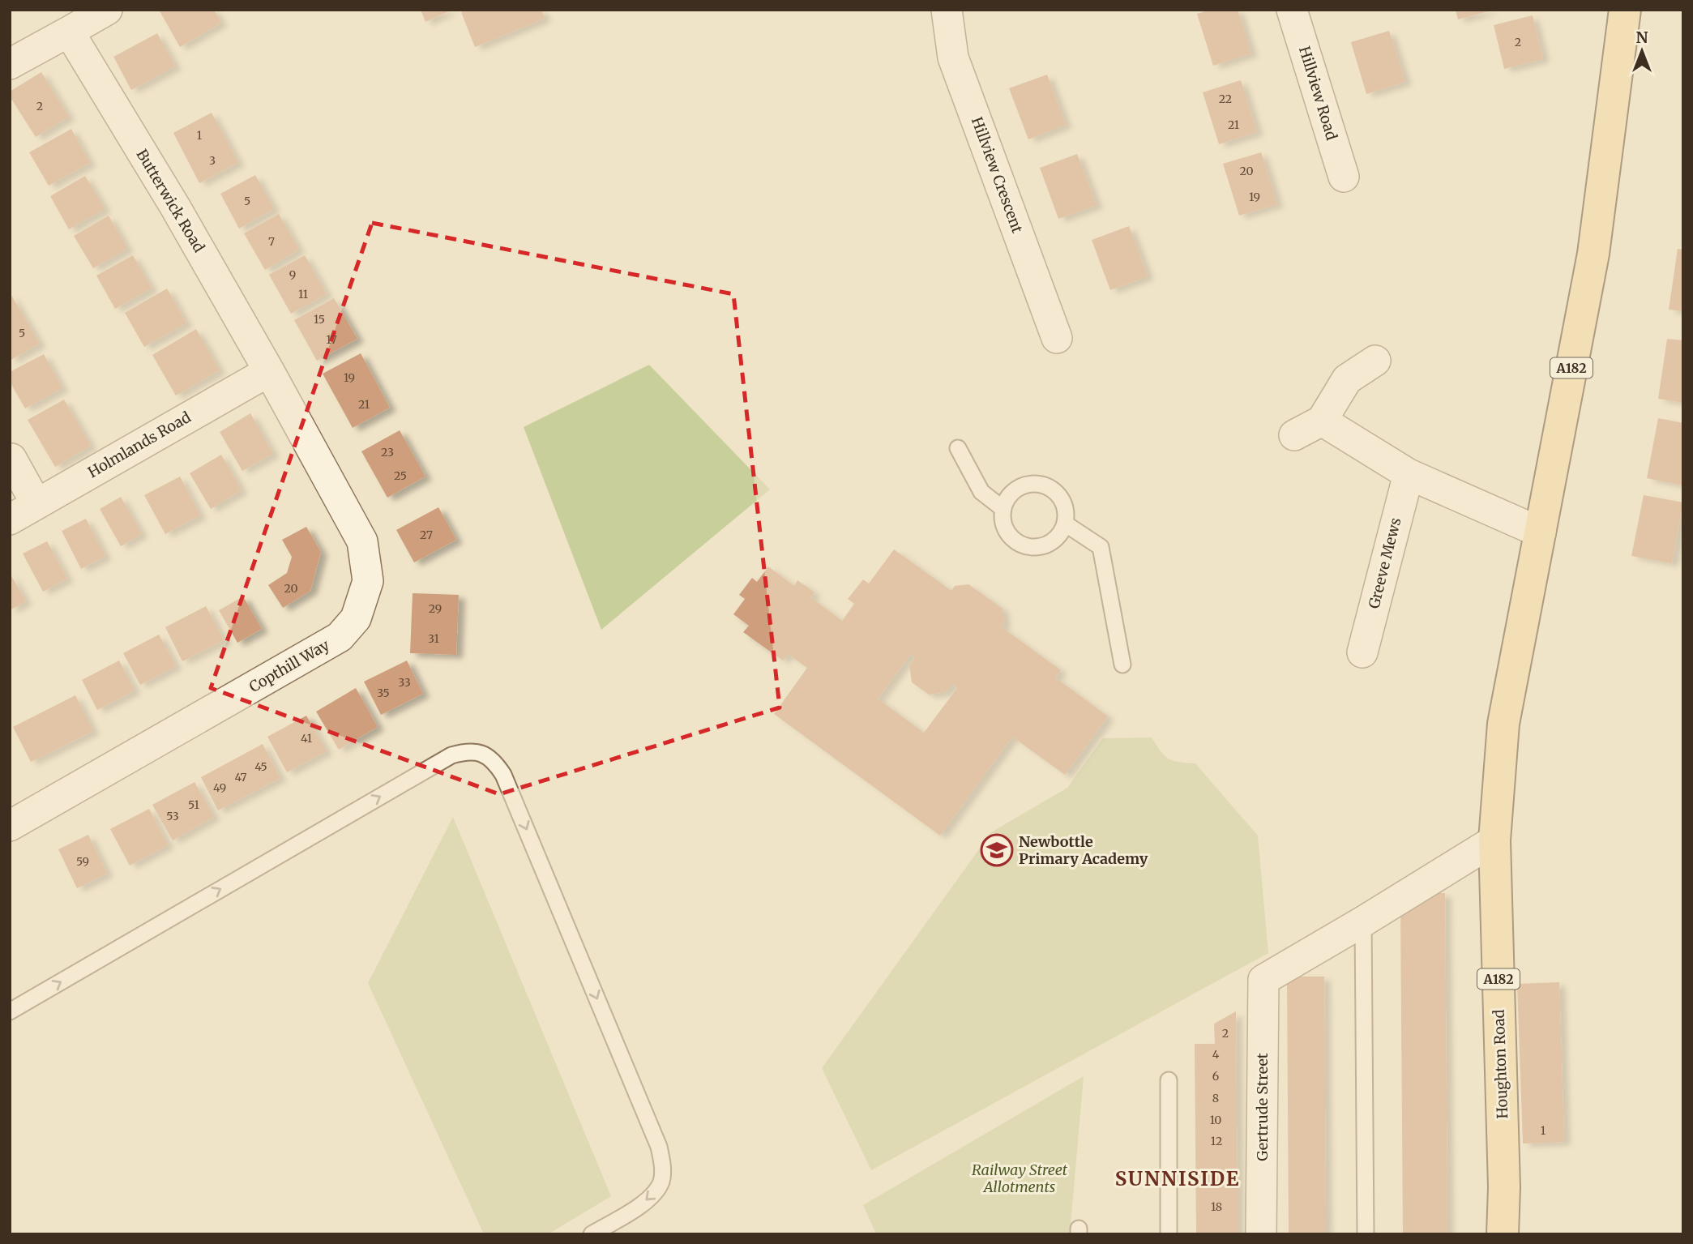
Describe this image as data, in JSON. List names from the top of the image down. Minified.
{"streets":{"main road":["A182","Houghton Road"],"street":["Hillview Road","Hillview Crescent","Butterwick Road","Holmlands Road","Greeve Mews","Copthill Way","Gertrude Street"]},"crossings":[["Butterwick Road","Holmlands Road"],["Butterwick Road","Copthill Way"],["A182","Houghton Road"],["Holmlands Road","Copthill Way"]],"districts":["SUNNISIDE"],"parks":["Railway Street Allotments"],"places":{"school or university":["Newbottle Primary Academy"]},"house_numbers":["2","22","2","21","1","3","20","19","5","7","9","11","15","5","17","19","21","23","25","27","20","29","31","33","35","41","45","47","49","51","53","59","2","4","6","8","10","1","12","18"],"north":"top"}
